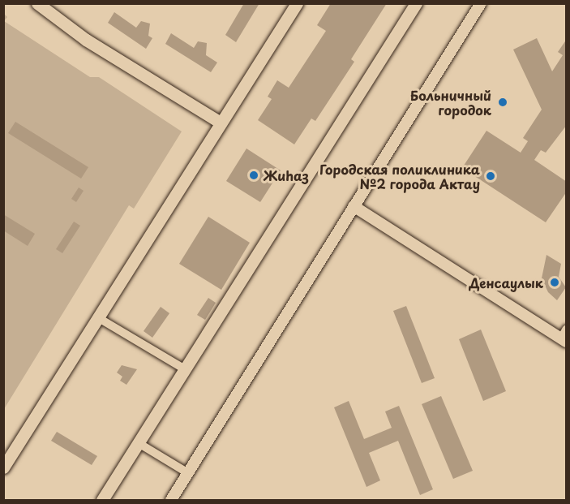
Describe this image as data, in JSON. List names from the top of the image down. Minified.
{"places":["Больничный городок","Жиhаз","Городская поликлиника №2 города Актау","Денсаулык"]}
